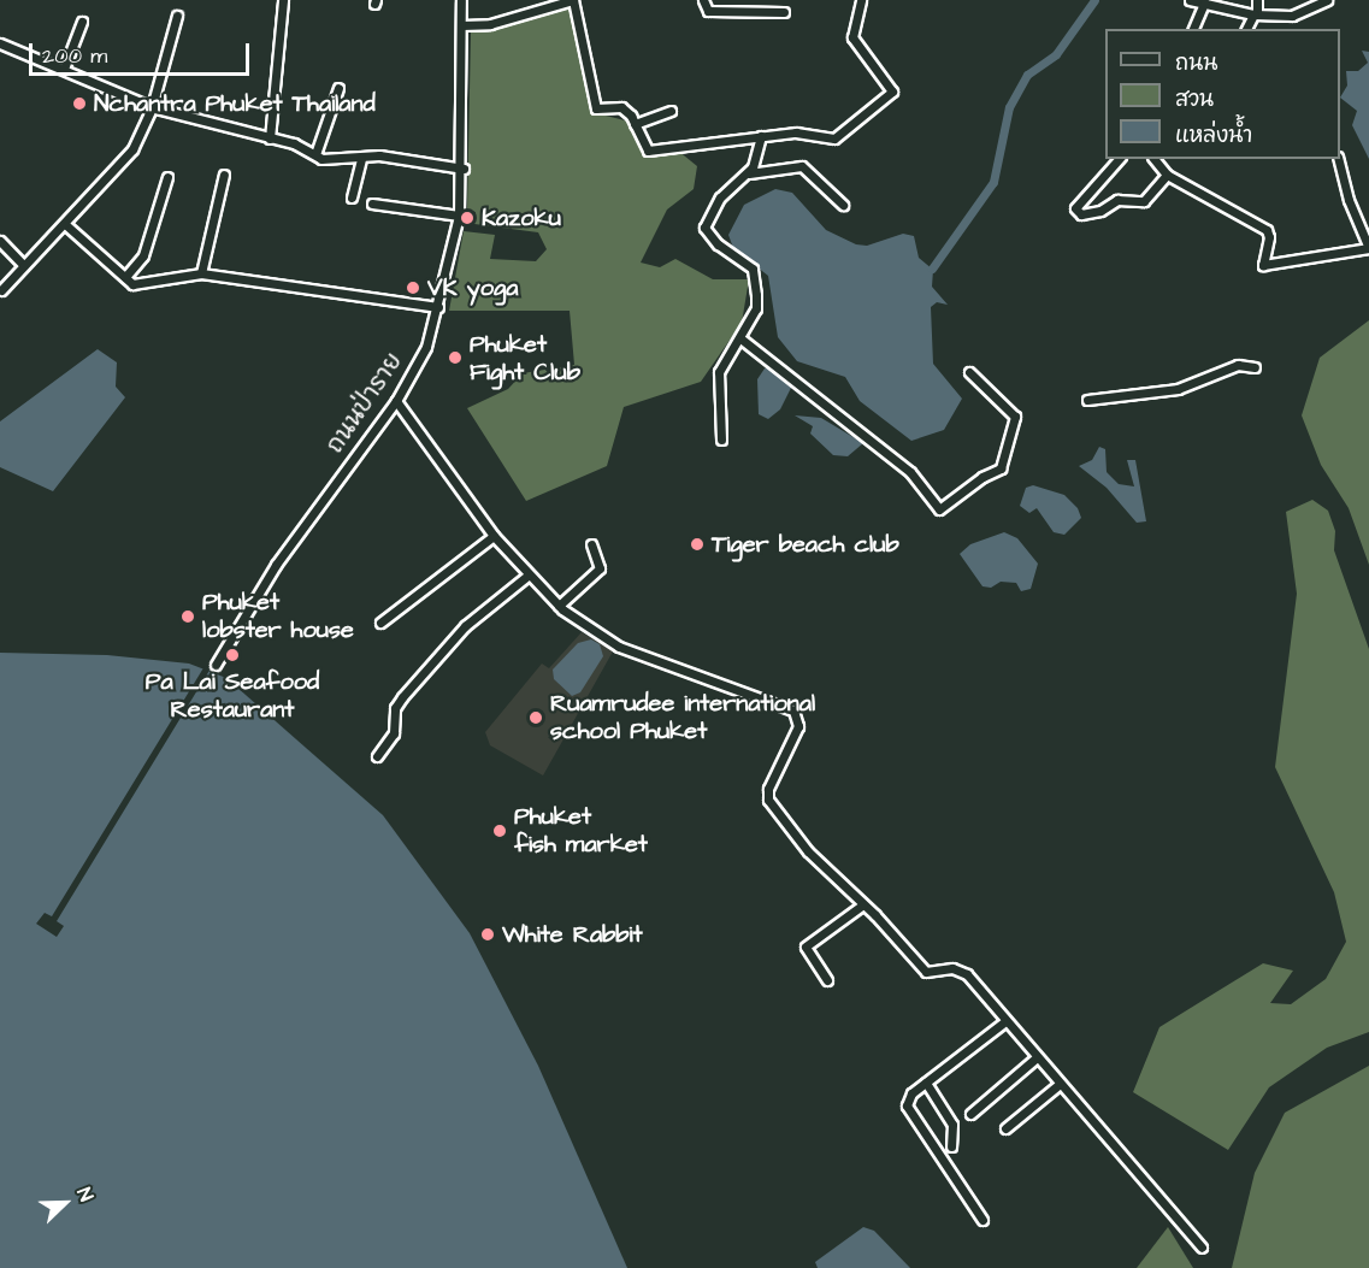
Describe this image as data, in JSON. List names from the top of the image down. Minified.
{"streets":{"street":["ถนนป่าราย"]},"places":["Nchantra Phuket Thailand","Kazoku","VK yoga","Phuket Fight Club","Tiger beach club","Phuket lobster house","Pa Lai Seafood Restaurant","Ruamrudee international school Phuket","Phuket fish market","White Rabbit"],"legend":["ถนน","สวน","แหล่งน้ำ"],"scale_bar":"200 m","north":"top right"}
